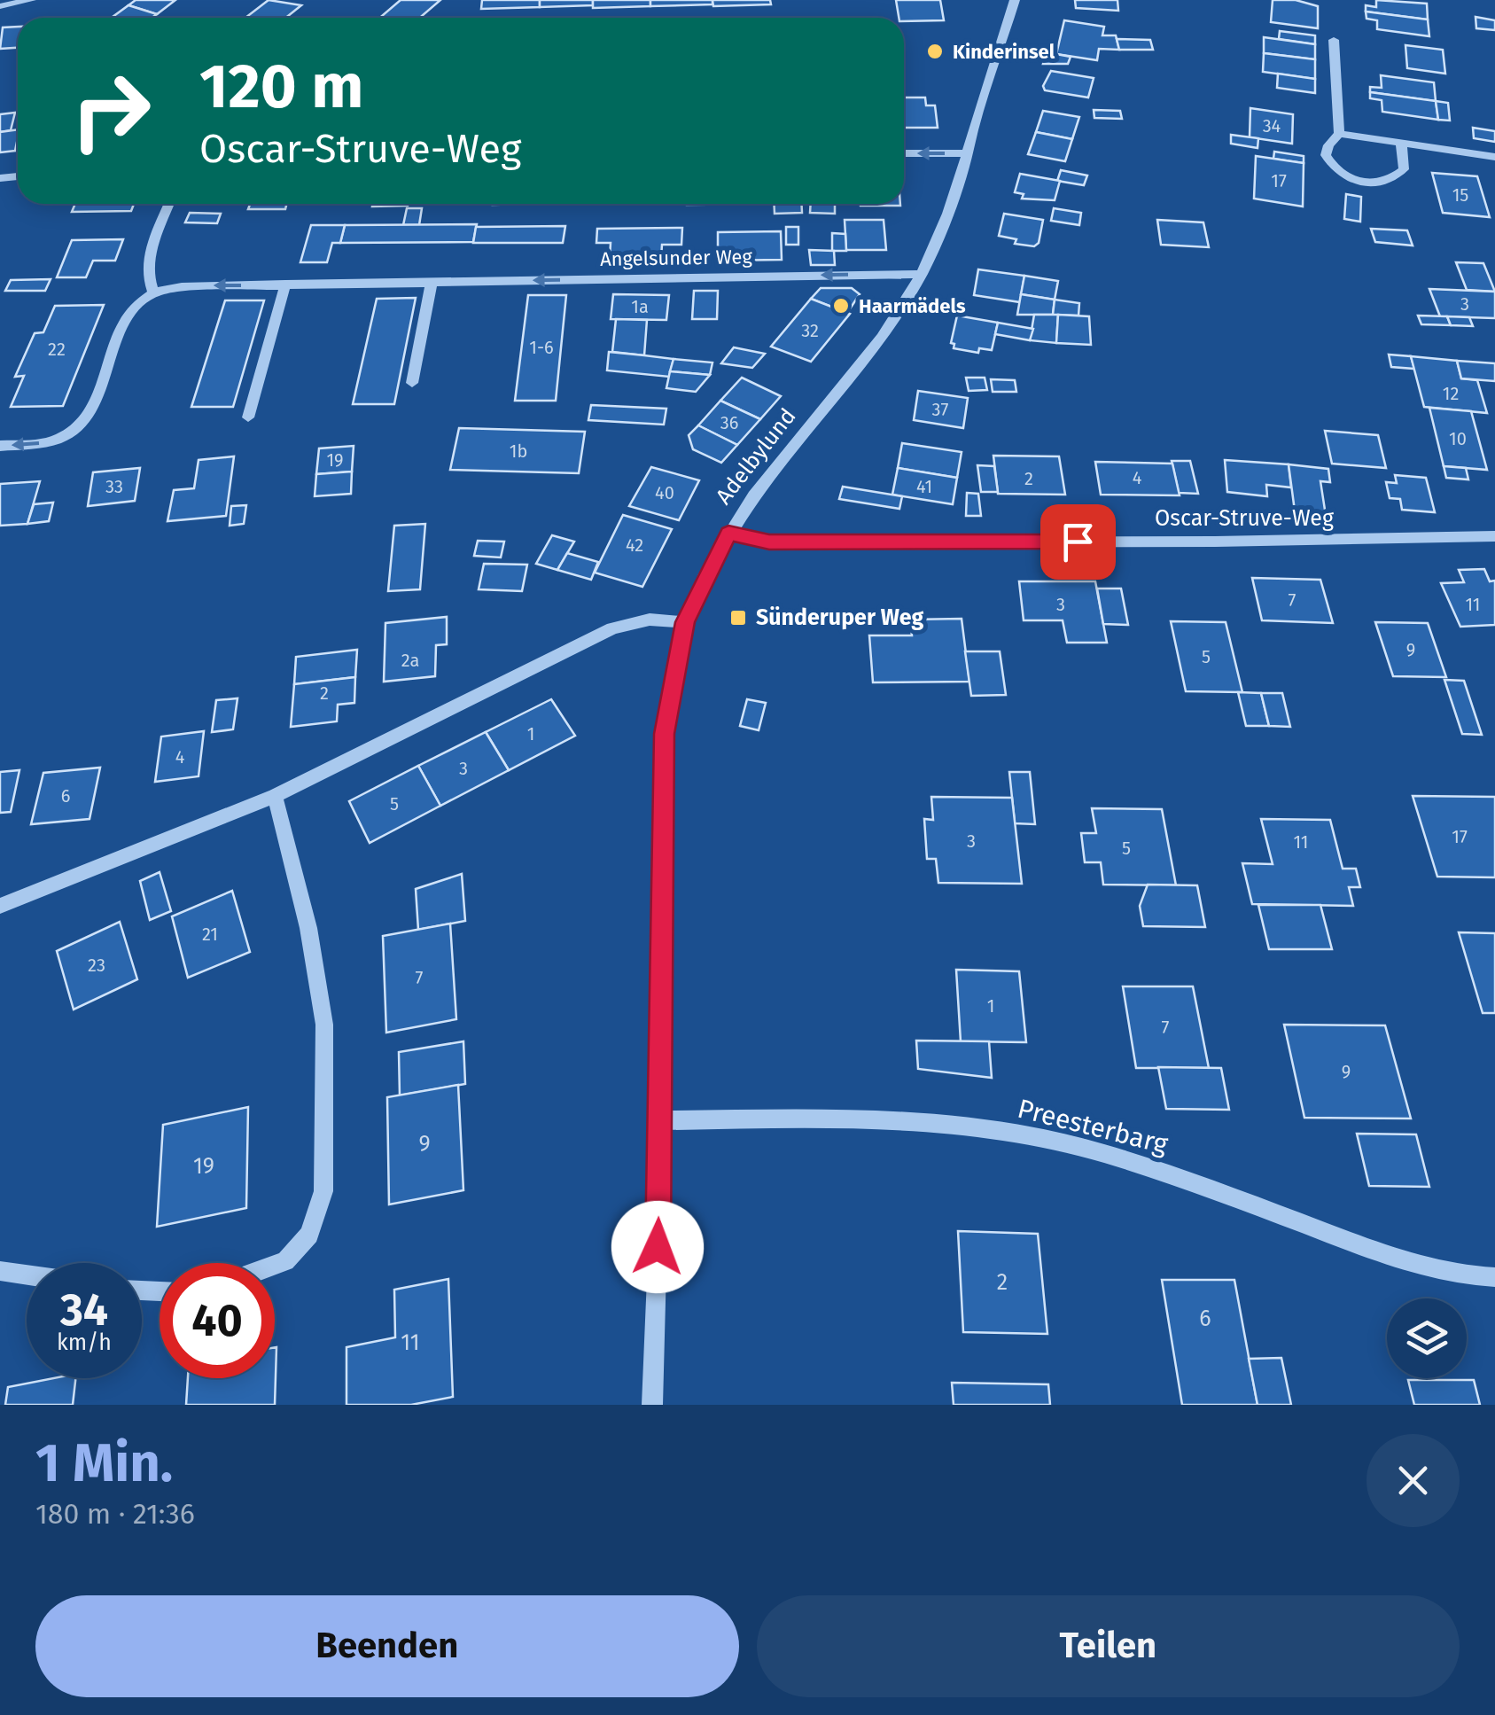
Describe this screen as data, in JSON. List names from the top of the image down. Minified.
{"streets":{"street":["Angelsunder Weg","Adelbylund","Oscar-Struve-Weg","Preesterbarg"]},"crossings":[["Angelsunder Weg","Adelbylund"],["Adelbylund","Oscar-Struve-Weg"],["Adelbylund","Preesterbarg"]],"one_way":["Angelsunder Weg"],"places":{"other":["Kinderinsel","Haarmädels"],"transit":["Sünderuper Weg"]},"house_numbers":["34","17","15","3","1a","32","1-6","22","12","37","36","10","1b","19","4","2","33","41","40","42","7","3","11","9","5","2a","2","1","4","3","6","5","17","3","11","5","21","23","7","1","7","9","9","19","2","6","11"],"page":{"turn":["120 m","Oscar-Struve-Weg"],"speed":"34 km/h","limit":"40","heading":["1 Min.","180 m · 21:36"],"buttons":["Beenden","Teilen"]}}
